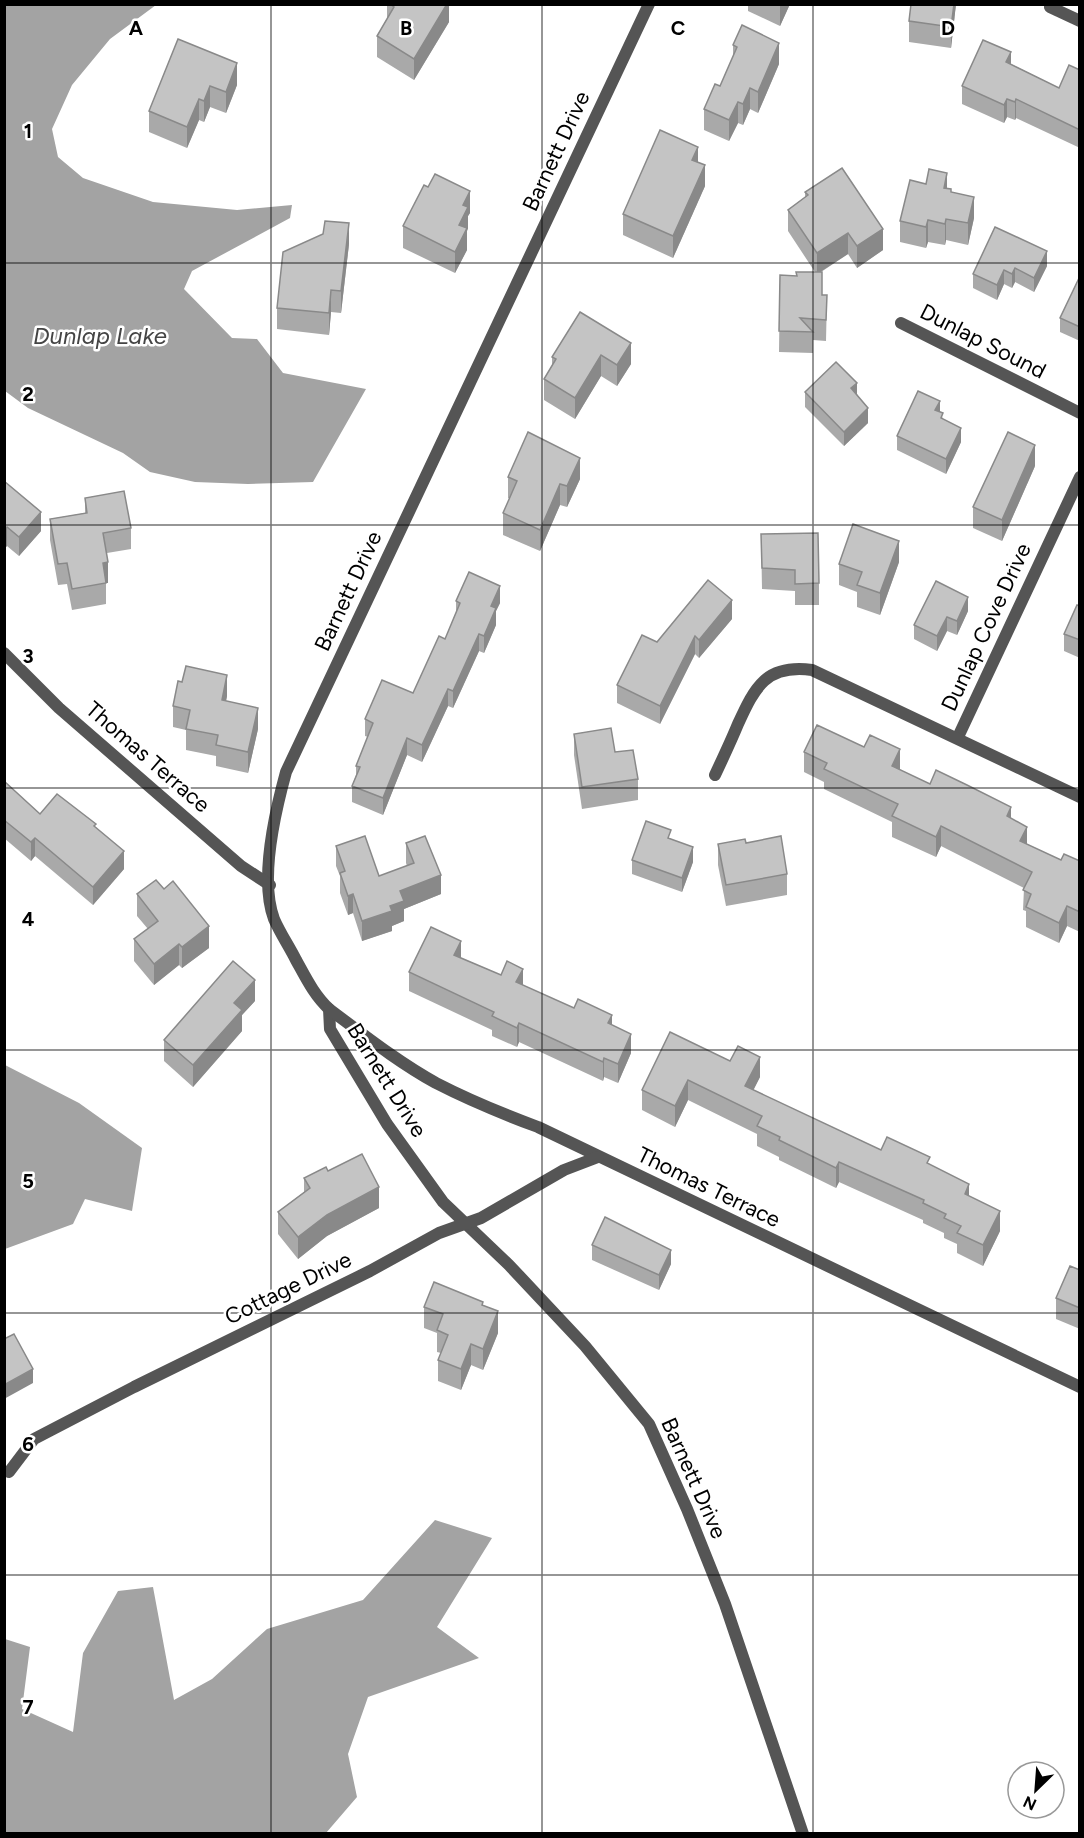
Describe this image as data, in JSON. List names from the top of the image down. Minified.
{"streets":{"street":["Barnett Drive","Dunlap Sound","Dunlap Cove Drive","Thomas Terrace","Cottage Drive"]},"crossings":[["Barnett Drive","Thomas Terrace"],["Barnett Drive","Cottage Drive"],["Thomas Terrace","Cottage Drive"]],"water":["Dunlap Lake"],"north":"bottom left","grid":{"columns":["A","B","C","D"],"rows":["1","2","3","4","5","6","7"]}}
